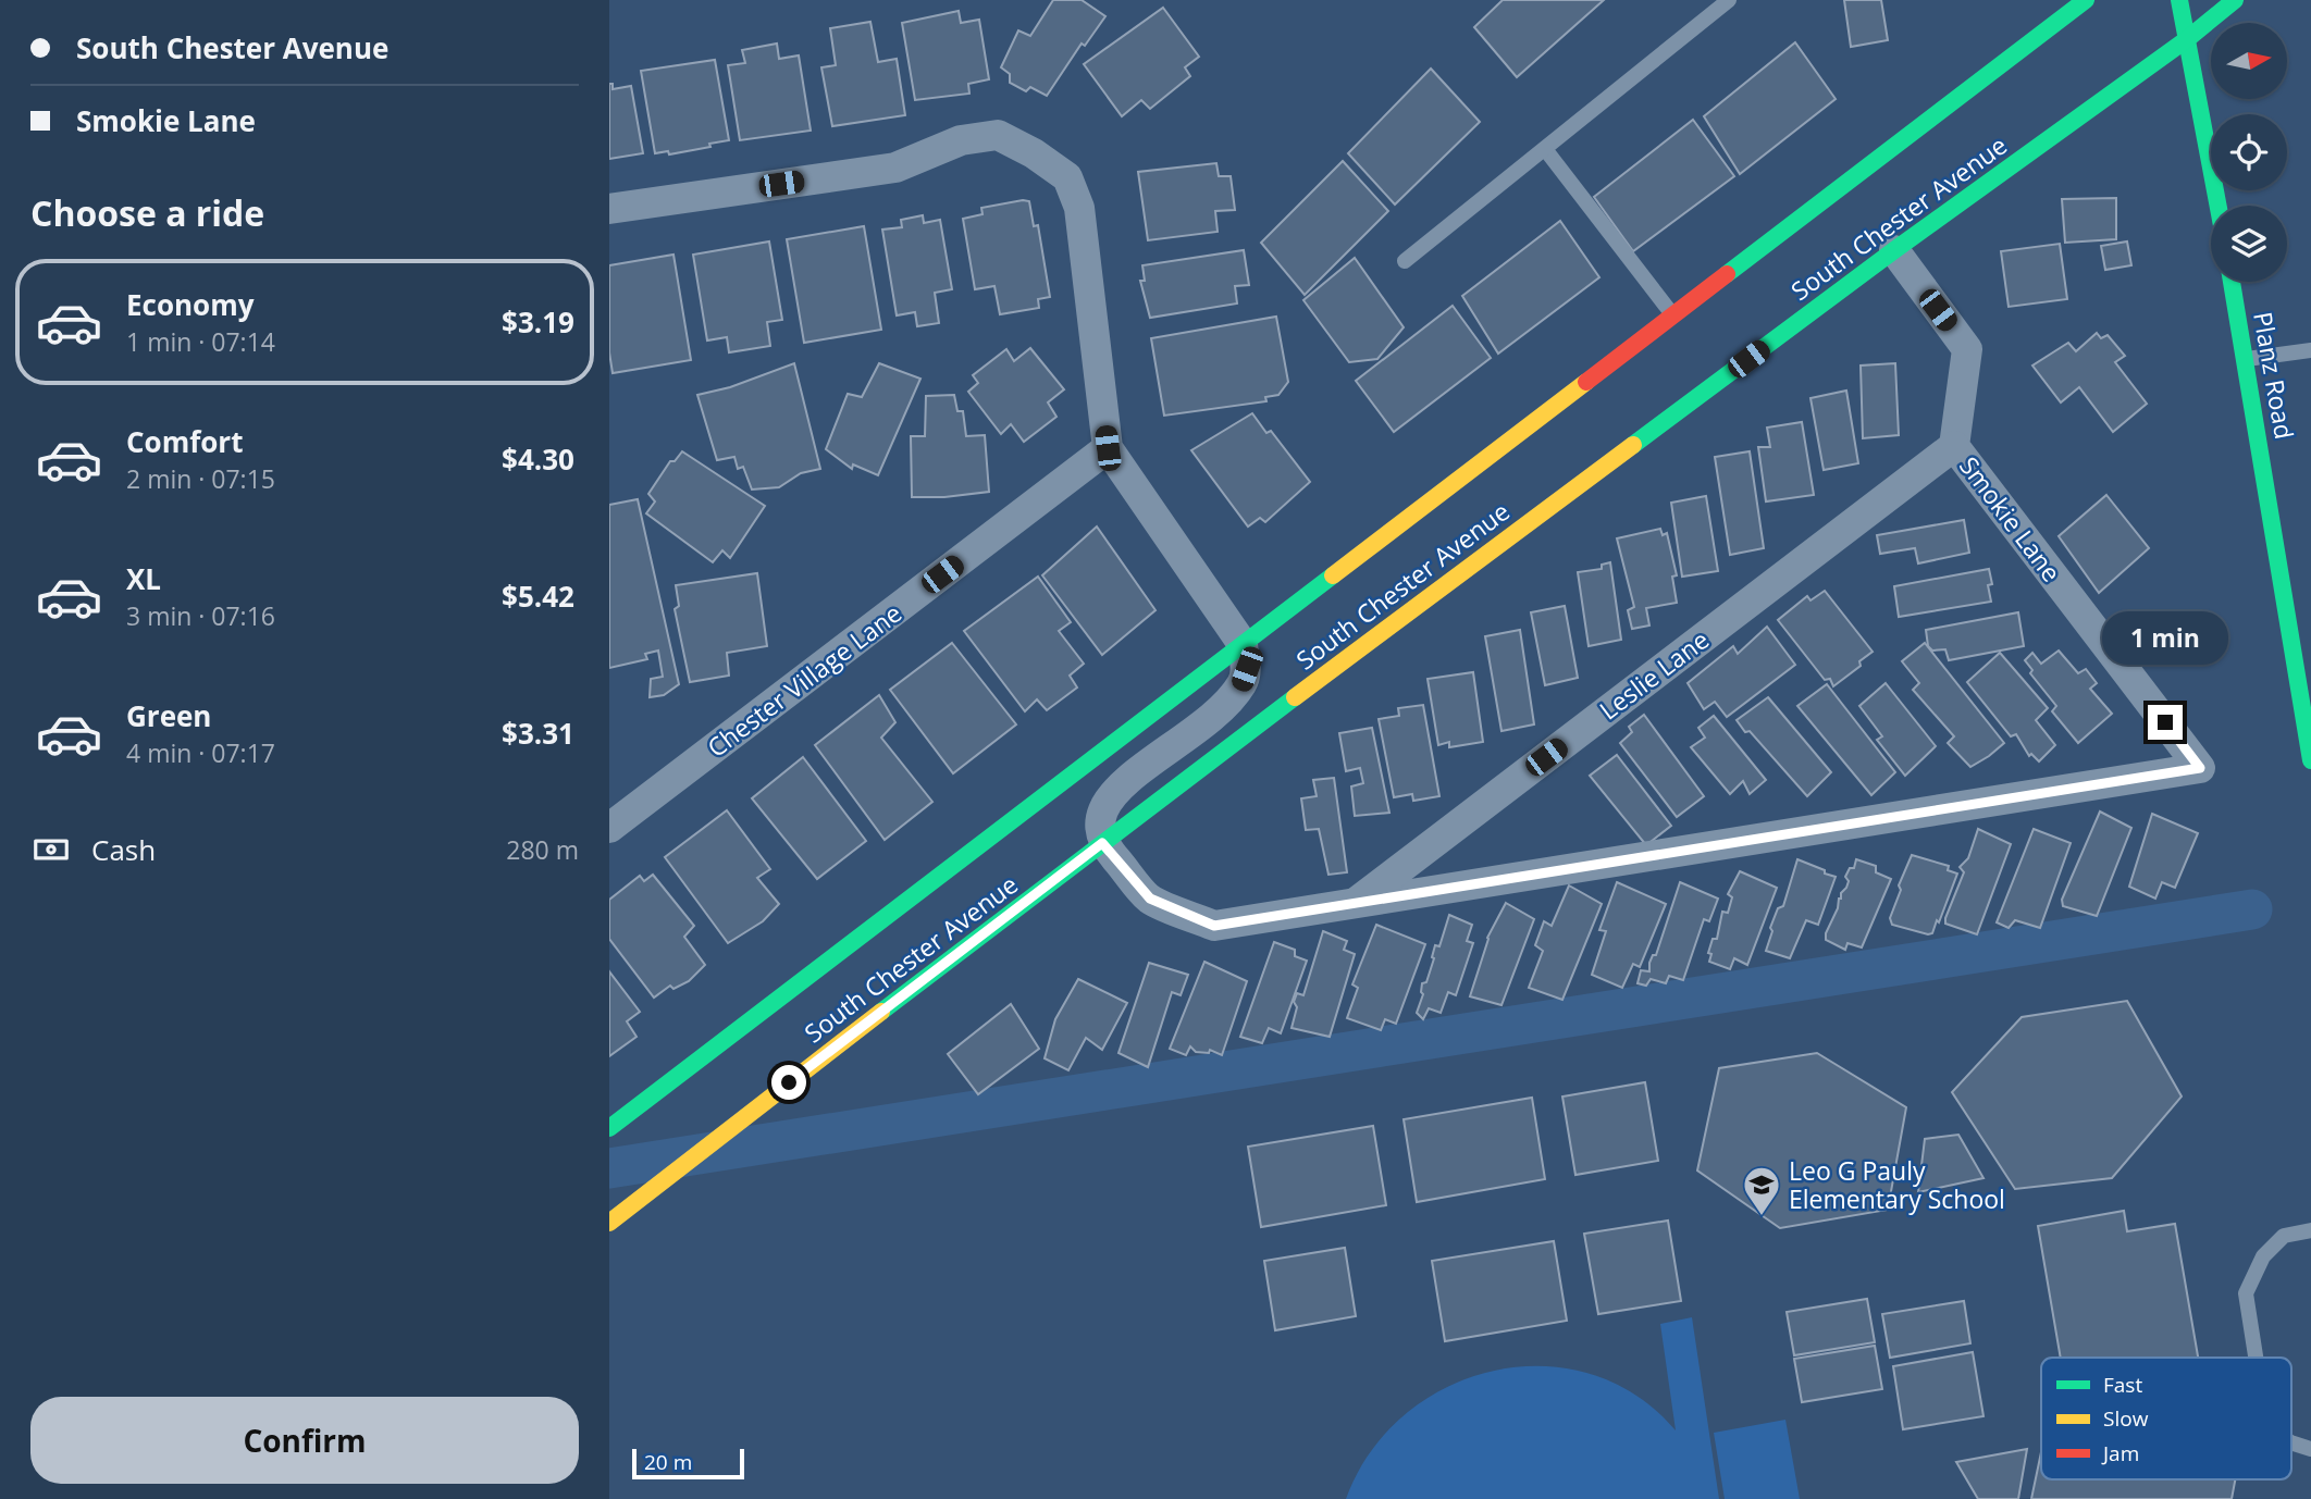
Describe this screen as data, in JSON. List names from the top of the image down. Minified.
{"streets":{"main road":["South Chester Avenue","Planz Road"],"street":["Smokie Lane","Leslie Lane","Chester Village Lane"]},"crossings":[["South Chester Avenue","Smokie Lane"],["Smokie Lane","Leslie Lane"]],"places":{"school or university":["Leo G Pauly Elementary School"]},"legend":["Fast","Slow","Jam"],"scale_bar":"20 m","north":"right","page":{"banner":["South Chester Avenue","Smokie Lane"],"heading":"Choose a ride","list":[{"name":"Economy","note":"1 min · 07:14","value":"$3.19"},{"name":"Comfort","note":"2 min · 07:15","value":"$4.30"},{"name":"XL","note":"3 min · 07:16","value":"$5.42"},{"name":"Green","note":"4 min · 07:17","value":"$3.31"}],"bubble":"1 min","pay":["Cash","280 m"],"buttons":"Confirm","scale":"20 m"}}
